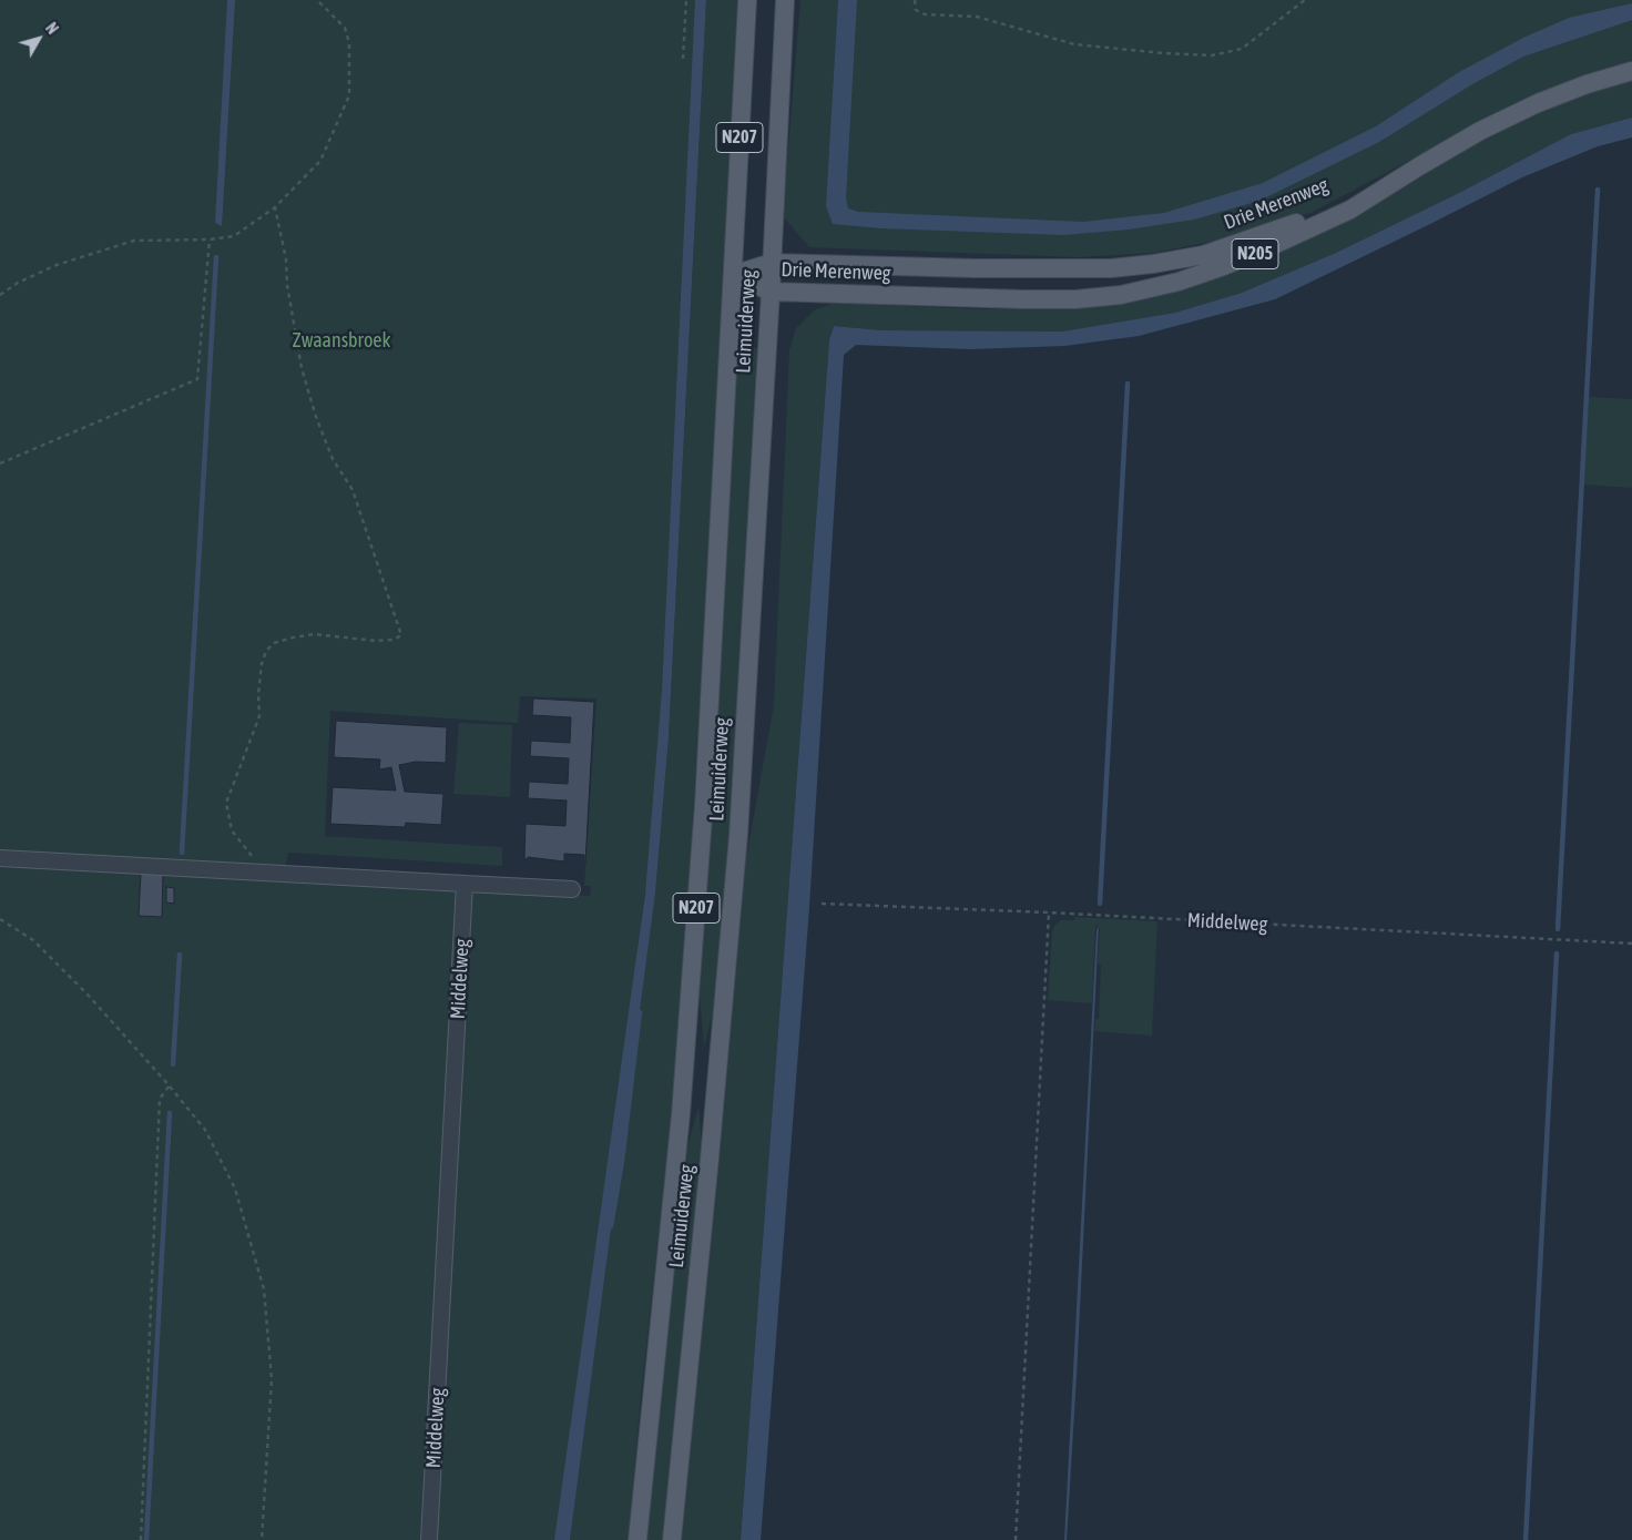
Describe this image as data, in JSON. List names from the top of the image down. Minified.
{"streets":{"main road":["N207","Drie Merenweg","N205","Leimuiderweg"],"lane":["Middelweg"]},"crossings":[["Drie Merenweg","Leimuiderweg"]],"parks":["Zwaansbroek"],"north":"top right"}
